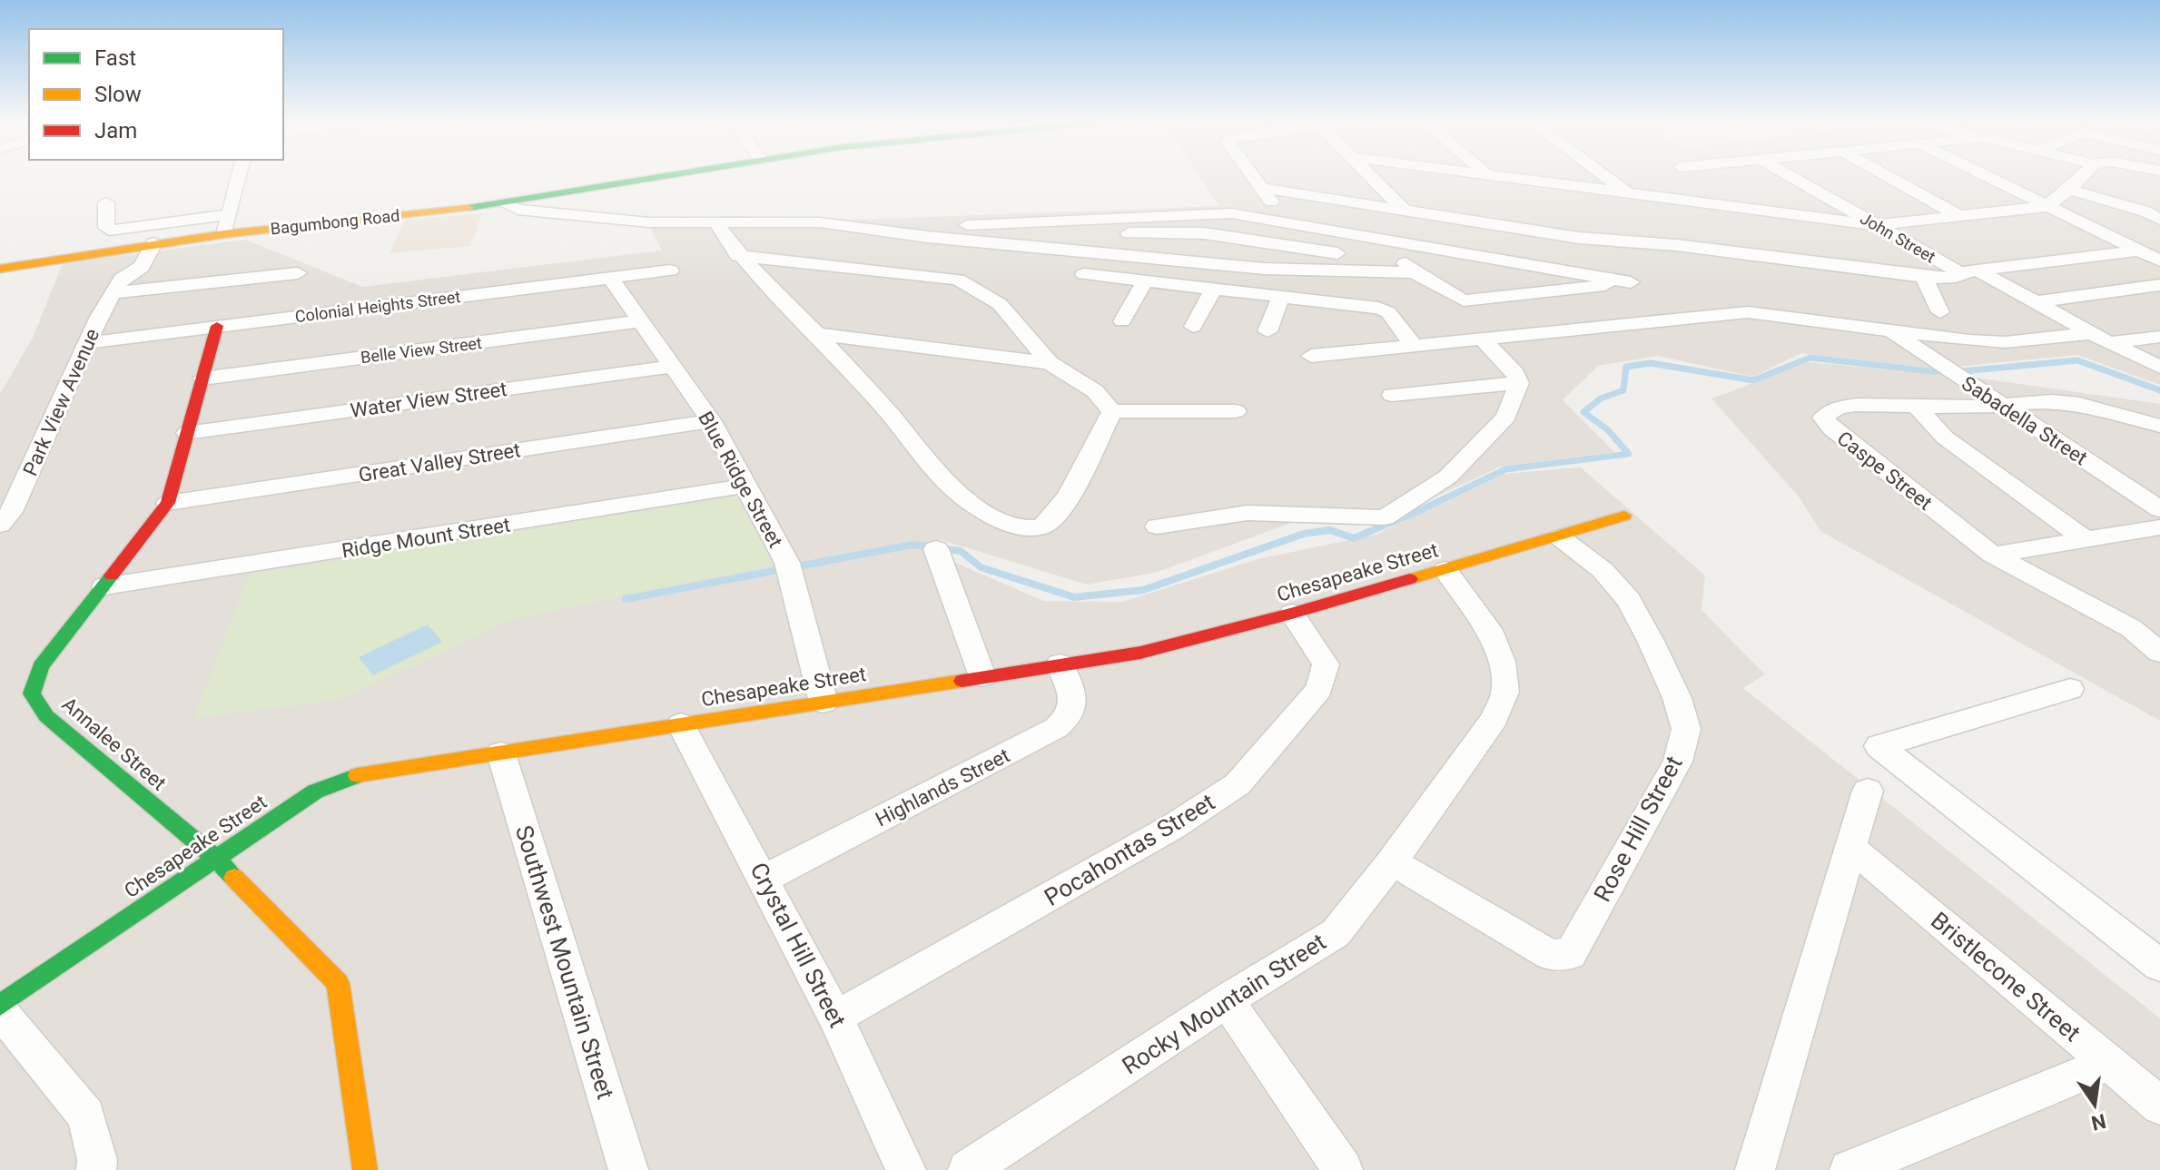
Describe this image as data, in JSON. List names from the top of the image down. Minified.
{"streets":{"street":["Bagumbong Road","John Street","Colonial Heights Street","Belle View Street","Water View Street","Park View Avenue","Sabadella Street","Great Valley Street","Caspe Street","Blue Ridge Street","Ridge Mount Street","Chesapeake Street","Annalee Street","Highlands Street","Rose Hill Street","Pocahontas Street","Crystal Hill Street","Southwest Mountain Street","Bristlecone Street","Rocky Mountain Street"]},"crossings":[["Bagumbong Road","Park View Avenue"],["Colonial Heights Street","Park View Avenue"],["Colonial Heights Street","Blue Ridge Street"],["Colonial Heights Street","Annalee Street"],["Belle View Street","Blue Ridge Street"],["Belle View Street","Annalee Street"],["Water View Street","Blue Ridge Street"],["Water View Street","Annalee Street"],["Sabadella Street","Caspe Street"],["Great Valley Street","Blue Ridge Street"],["Great Valley Street","Annalee Street"],["Blue Ridge Street","Ridge Mount Street"],["Blue Ridge Street","Chesapeake Street"],["Ridge Mount Street","Annalee Street"],["Chesapeake Street","Annalee Street"],["Chesapeake Street","Highlands Street"],["Chesapeake Street","Rose Hill Street"],["Chesapeake Street","Pocahontas Street"],["Chesapeake Street","Crystal Hill Street"],["Chesapeake Street","Southwest Mountain Street"],["Chesapeake Street","Rocky Mountain Street"],["Highlands Street","Crystal Hill Street"],["Rose Hill Street","Rocky Mountain Street"],["Pocahontas Street","Crystal Hill Street"]],"legend":["Fast","Slow","Jam"],"north":"bottom"}
